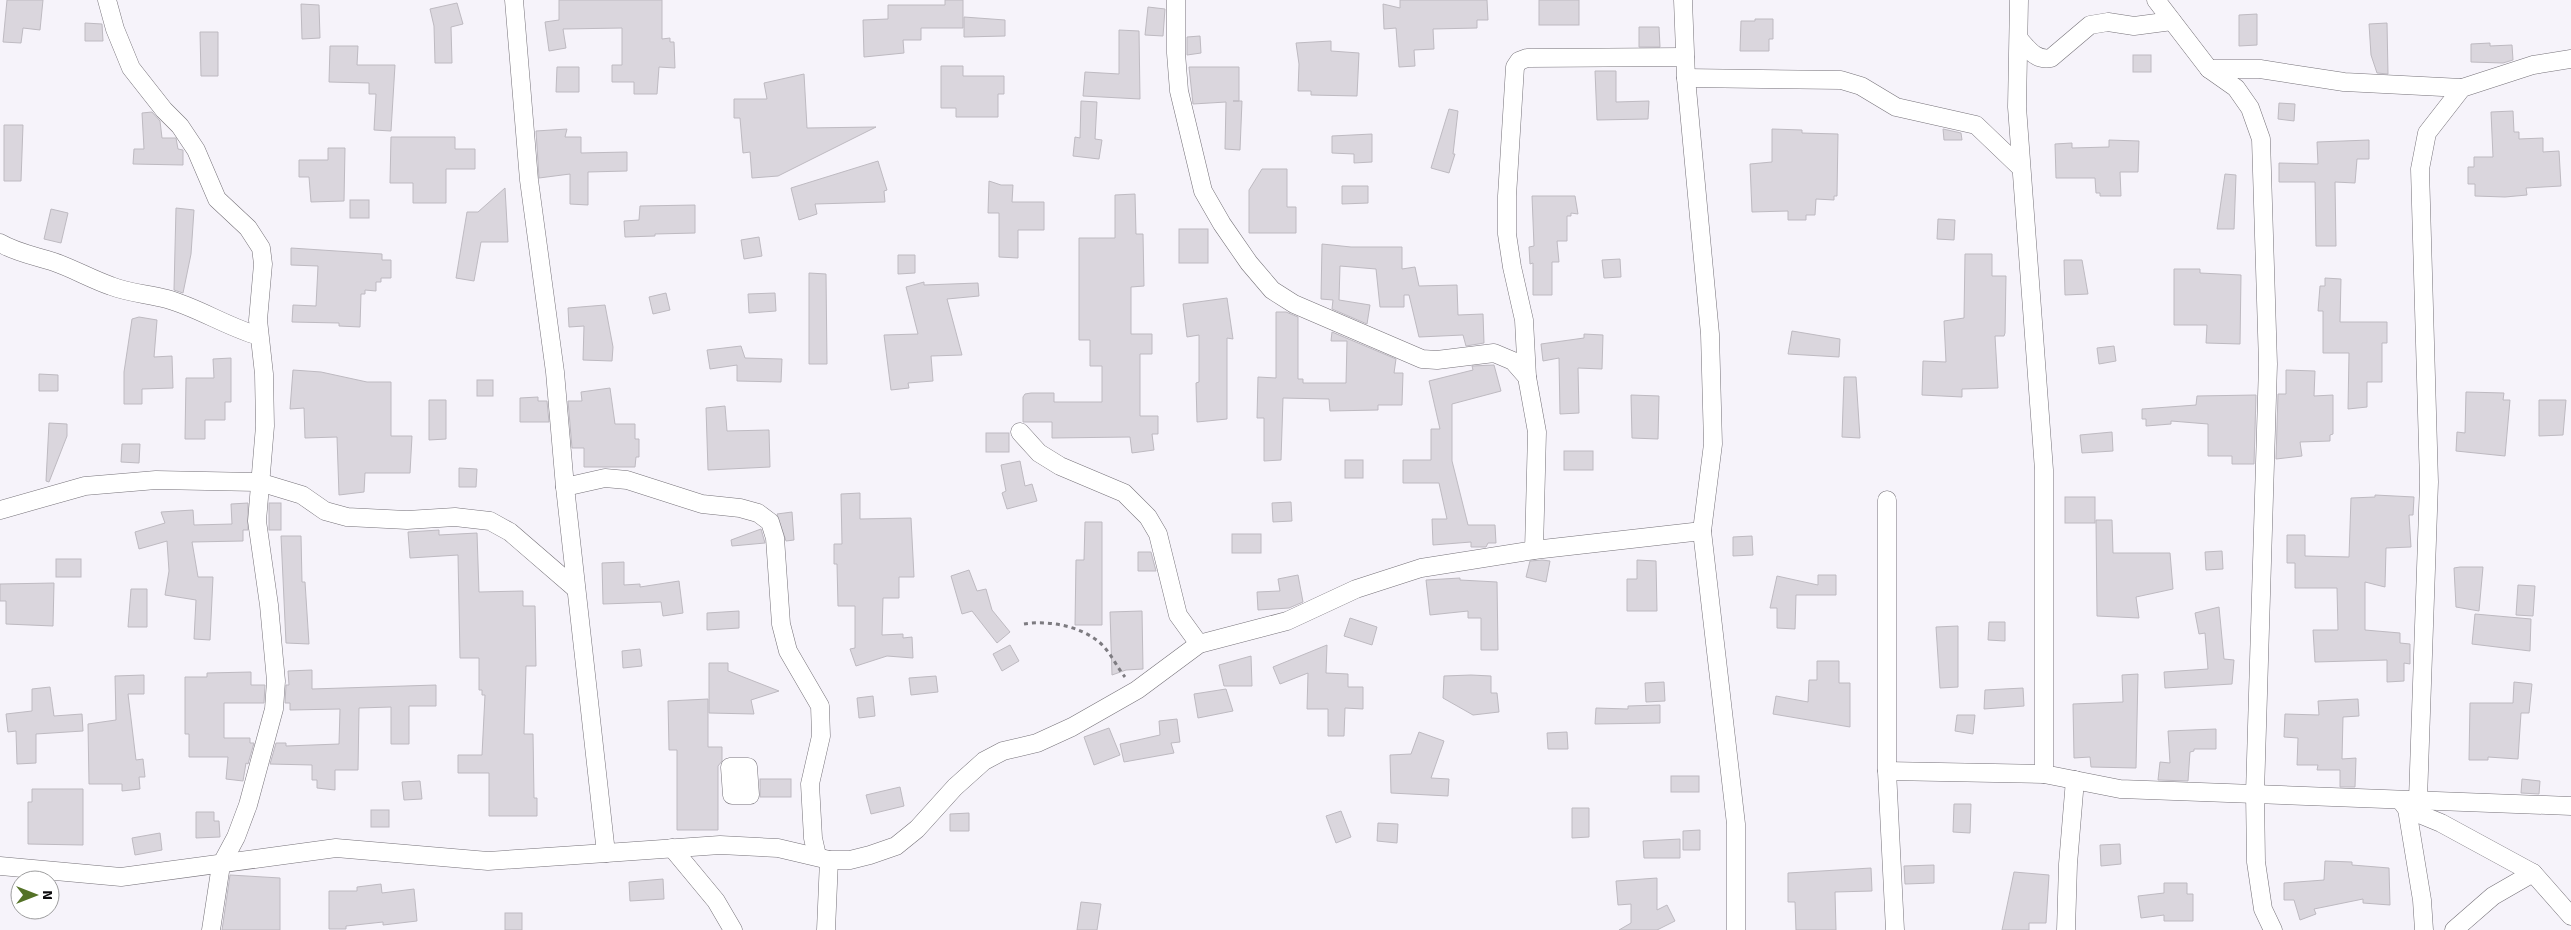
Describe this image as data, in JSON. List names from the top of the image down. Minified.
{"north":"right"}
